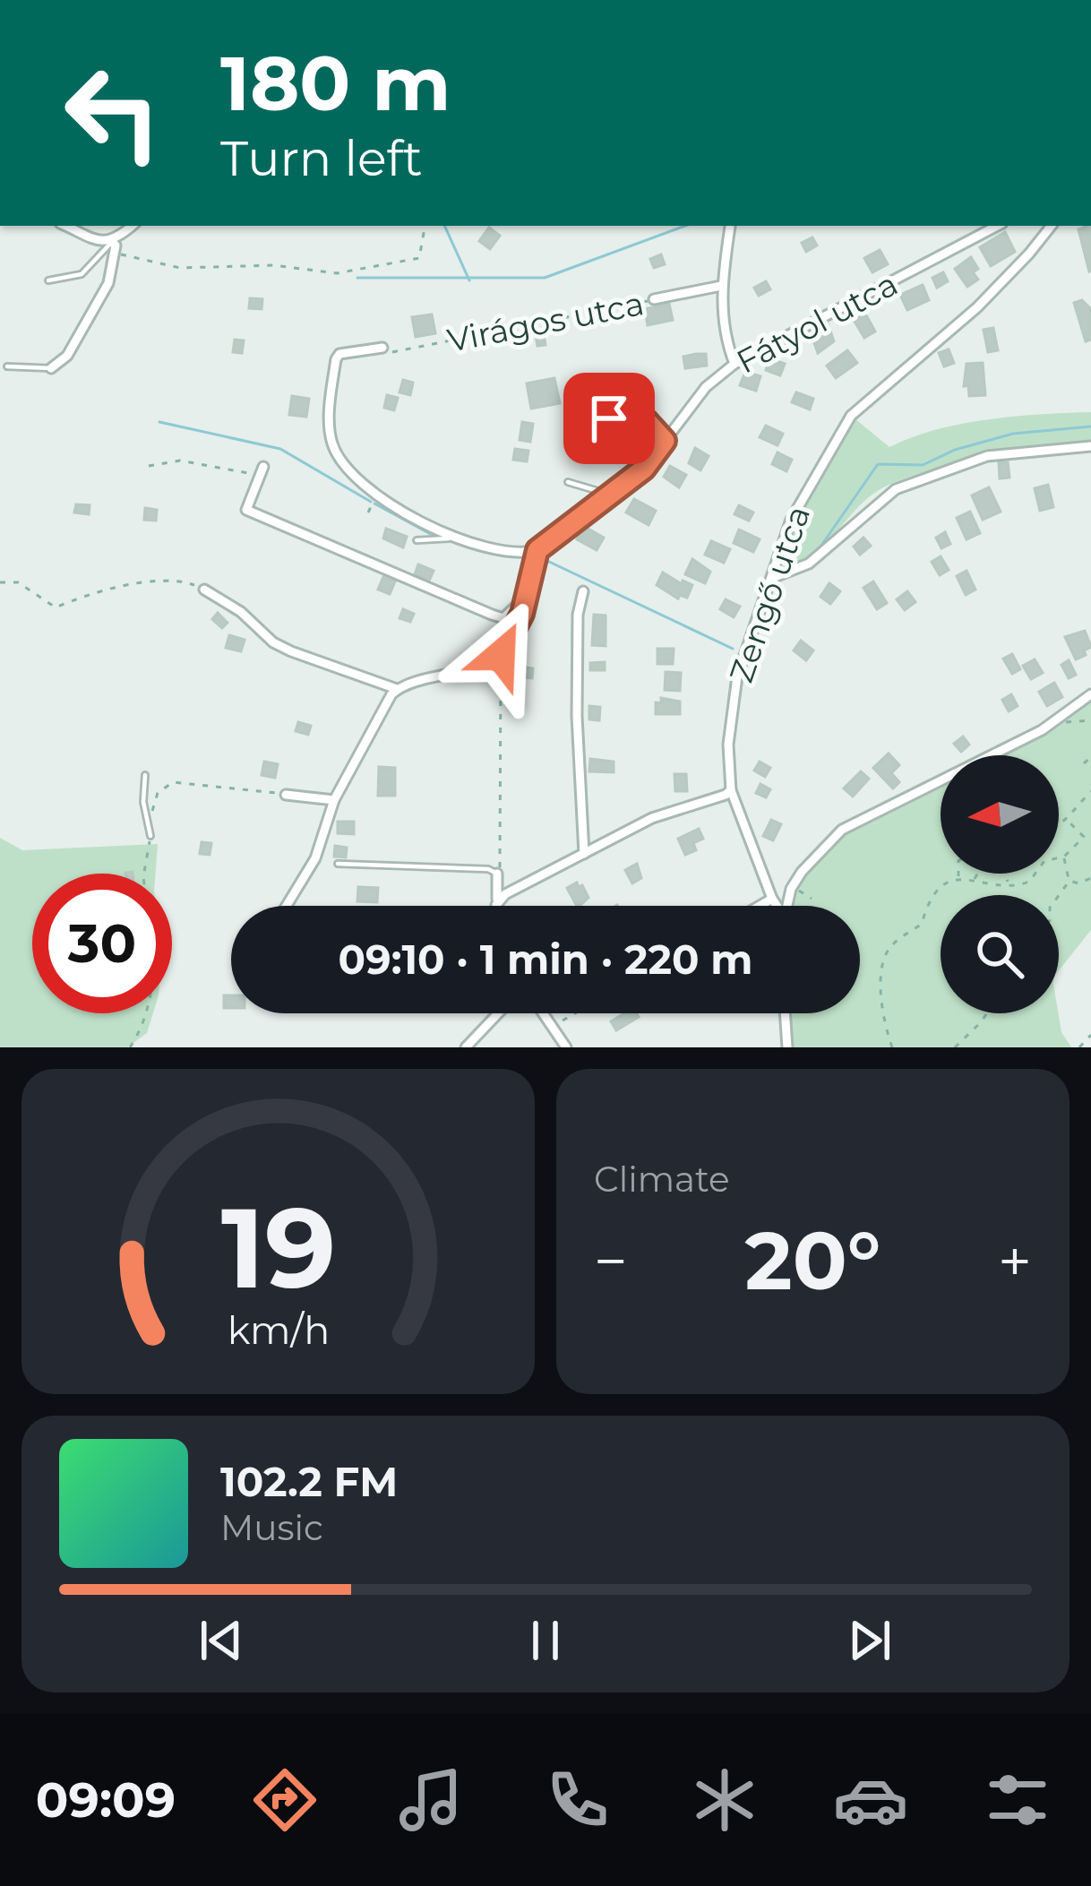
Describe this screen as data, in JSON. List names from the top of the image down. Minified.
{"streets":{"street":["Virágos utca","Fátyol utca","Zengő utca"]},"north":"left","page":{"turn":["180 m","Turn left"],"limit":"30","trip":"09:10 · 1 min · 220 m","tile":"Climate","heat":["−","20°","+"],"song":["102.2 FM","Music"],"tabs":"09:09","gauge":["19","km/h"]}}
